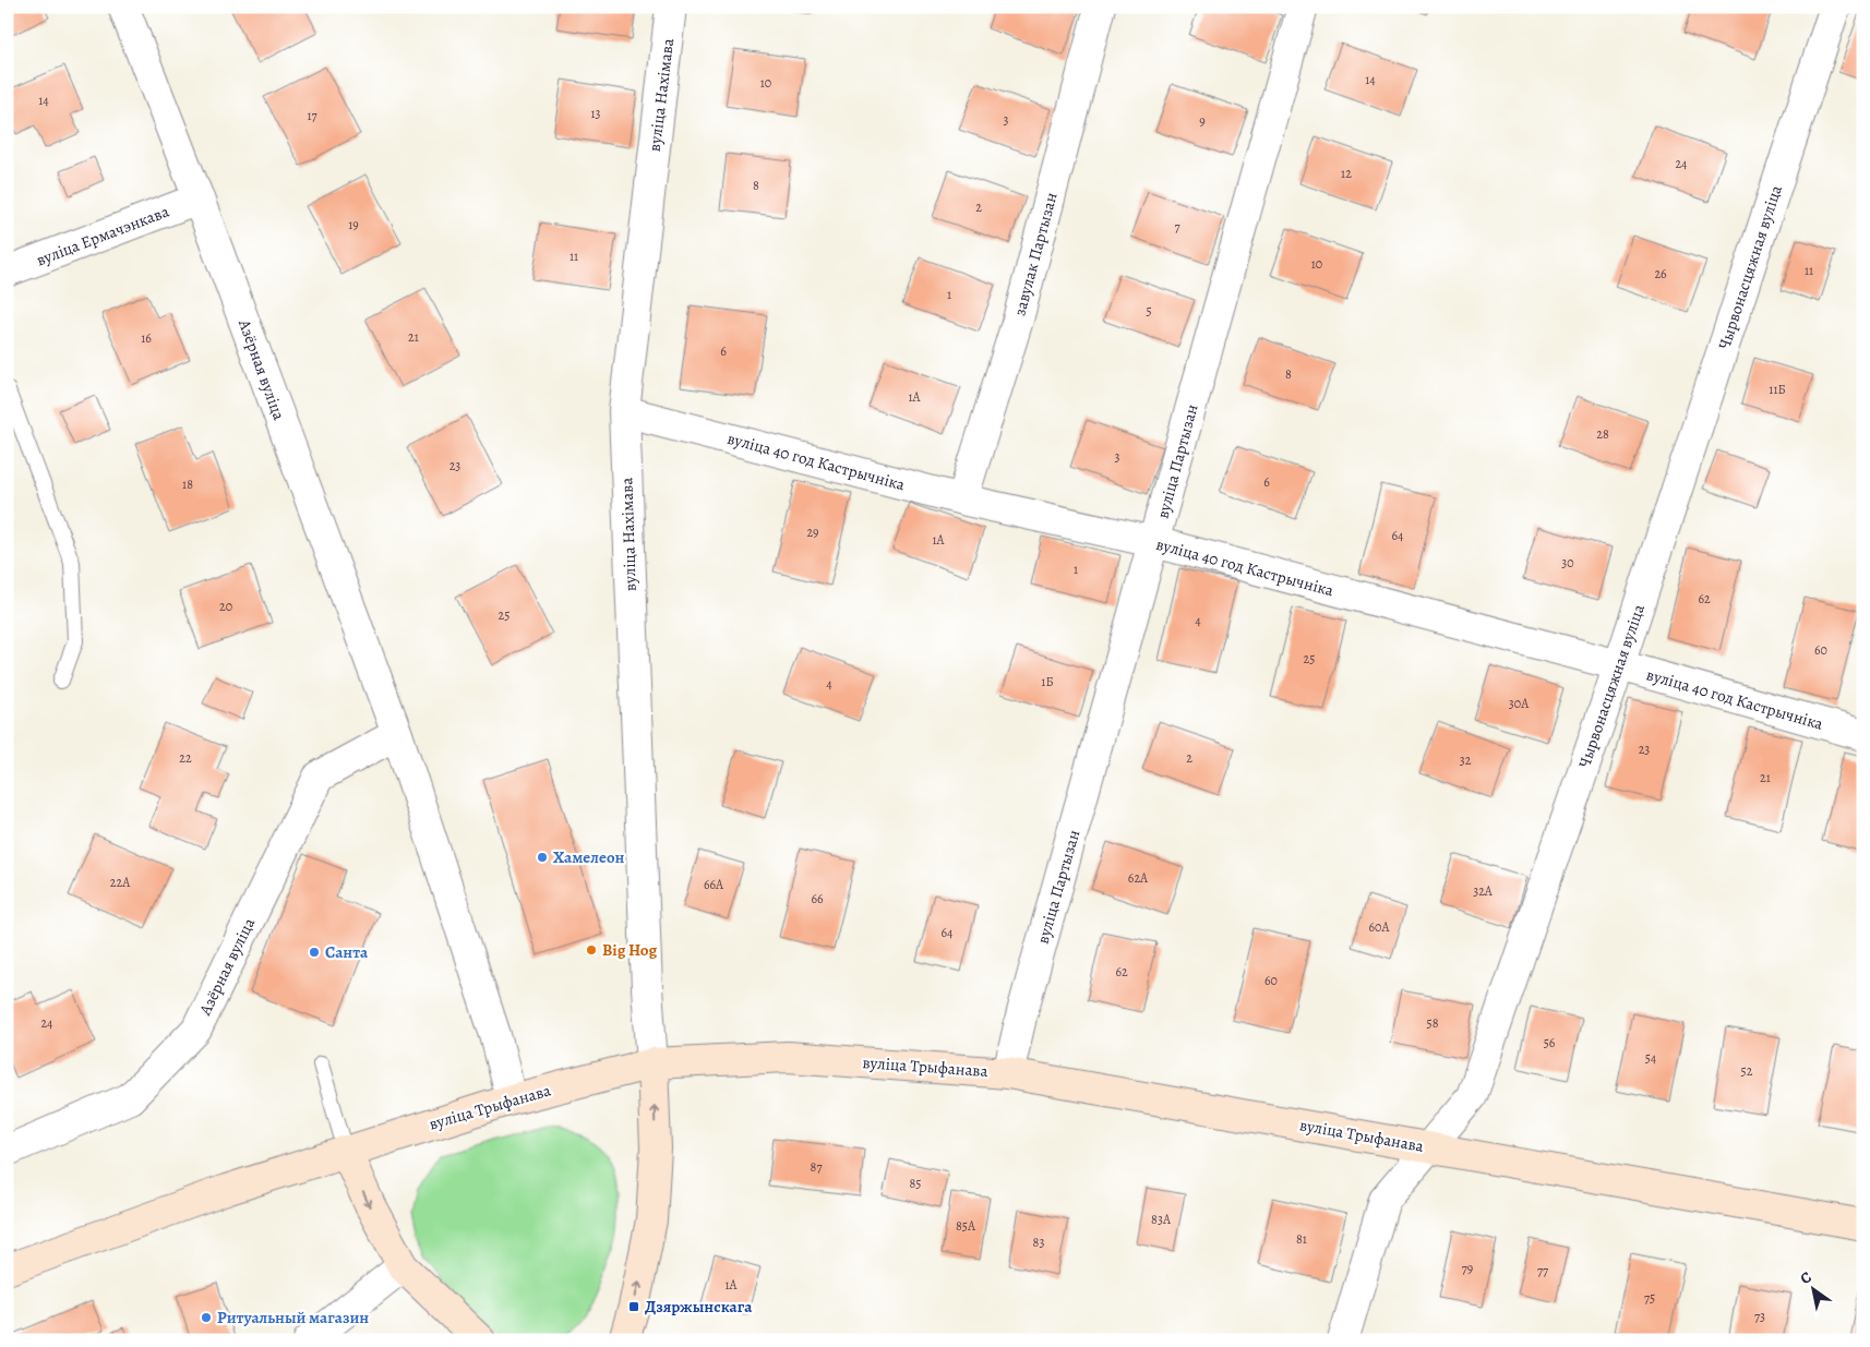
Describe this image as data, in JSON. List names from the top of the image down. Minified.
{"streets":{"street":["вуліца Нахімава","вуліца Ермачэнкава","завулак Партызан","Чырвонасцяжная вуліца","Азёрная вуліца","вуліца 40 год Кастрычніка","вуліца Партызан","вуліца Трыфанава"]},"crossings":[["вуліца Нахімава","вуліца 40 год Кастрычніка"],["вуліца Нахімава","вуліца Трыфанава"],["вуліца Ермачэнкава","Азёрная вуліца"],["завулак Партызан","вуліца 40 год Кастрычніка"],["Чырвонасцяжная вуліца","вуліца 40 год Кастрычніка"],["Чырвонасцяжная вуліца","вуліца Трыфанава"],["Азёрная вуліца","вуліца Трыфанава"],["вуліца 40 год Кастрычніка","вуліца Партызан"],["вуліца Партызан","вуліца Трыфанава"]],"places":{"other":["Хамелеон","Big Hog","Санта","Ритуальный магазин"],"transit":["Дзяржынскага"]},"house_numbers":["14","10","14","13","17","3","9","24","12","8","2","19","7","11","10","11","26","1","5","21","16","6","8","11Б","1А","28","3","23","6","18","29","64","1А","30","1","62","20","25","4","60","25","1Б","4","30А","23","22","2","32","21","62А","22А","66А","32А","66","60А","64","62","60","24","58","56","54","52","87","85","83А","85А","81","83","79","77","1А","75","73"],"north":"top left"}
